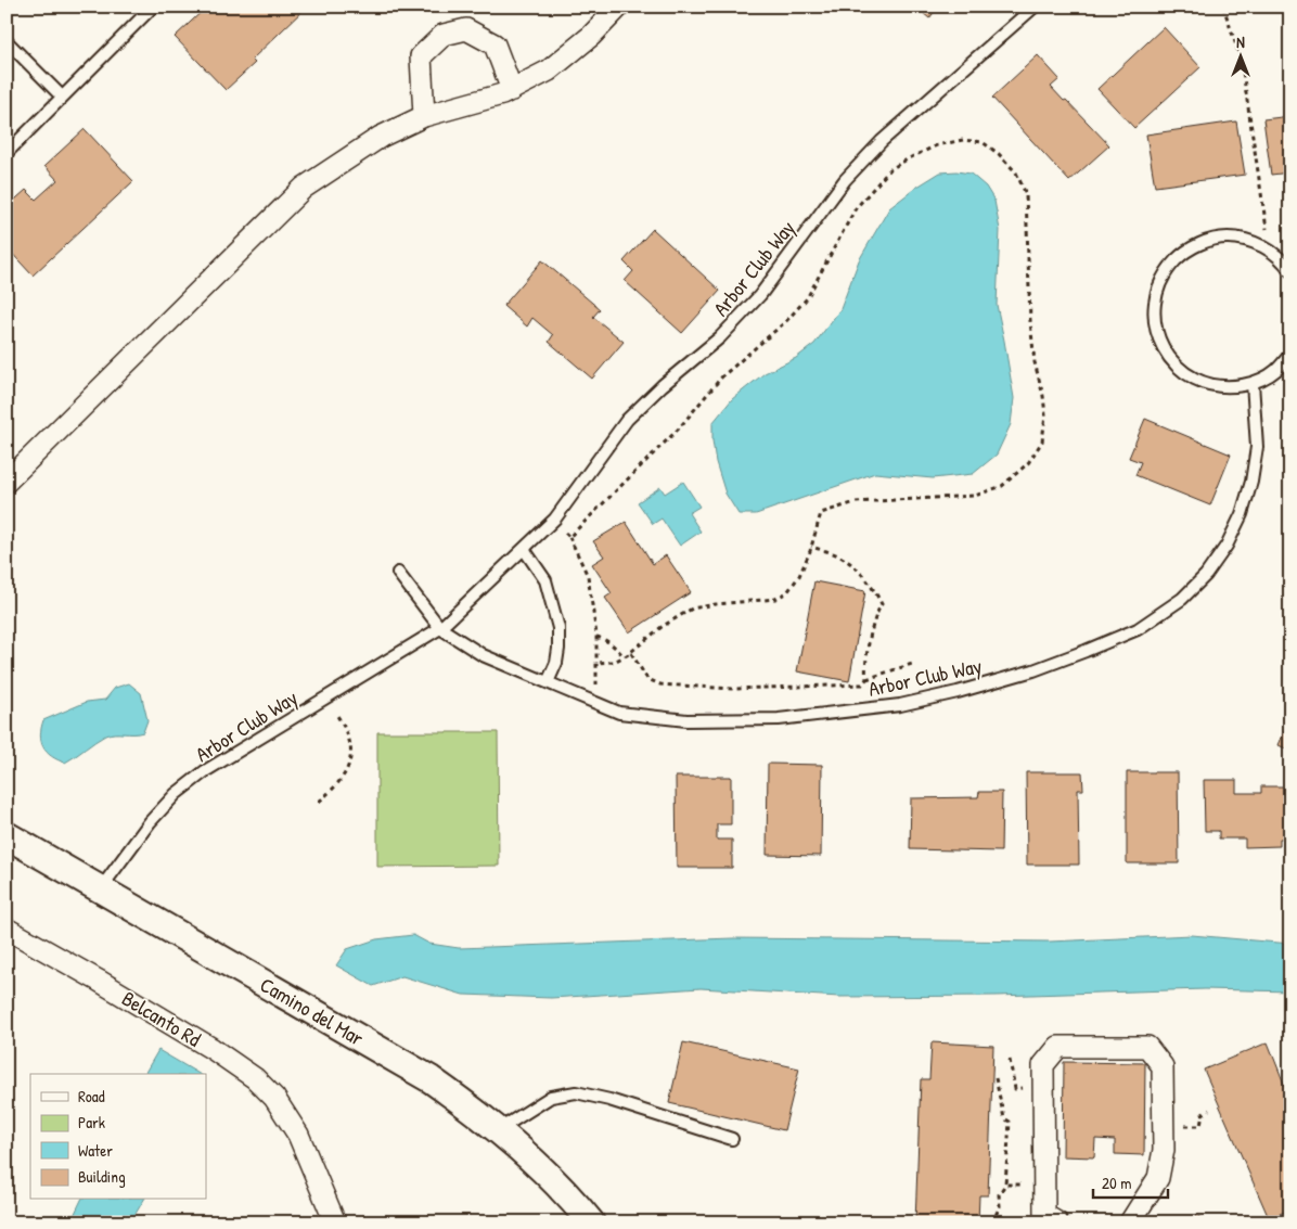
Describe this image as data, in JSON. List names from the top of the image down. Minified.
{"streets":{"street":["Camino del Mar","Belcanto Rd"],"lane":["Arbor Club Way"]},"crossings":[["Arbor Club Way","Camino del Mar"]],"legend":["Road","Park","Water","Building"],"scale_bar":"20 m","north":"top"}
